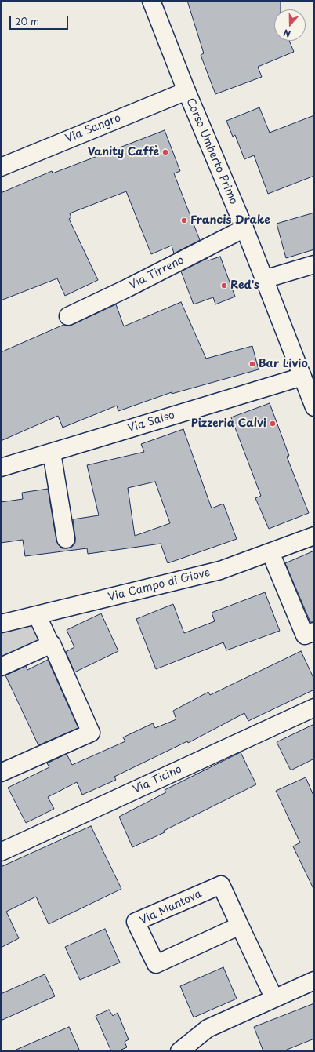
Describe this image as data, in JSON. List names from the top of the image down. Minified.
{"streets":{"street":["Via Sangro","Corso Umberto Primo","Via Tirreno","Via Salso","Via Campo di Giove","Via Ticino","Via Mantova"]},"crossings":[["Via Sangro","Corso Umberto Primo"],["Corso Umberto Primo","Via Tirreno"],["Corso Umberto Primo","Via Salso"]],"places":["Vanity Caffè","Francis Drake","Red's","Bar Livio","Pizzeria Calvi"],"scale_bar":"20 m","north":"bottom"}
